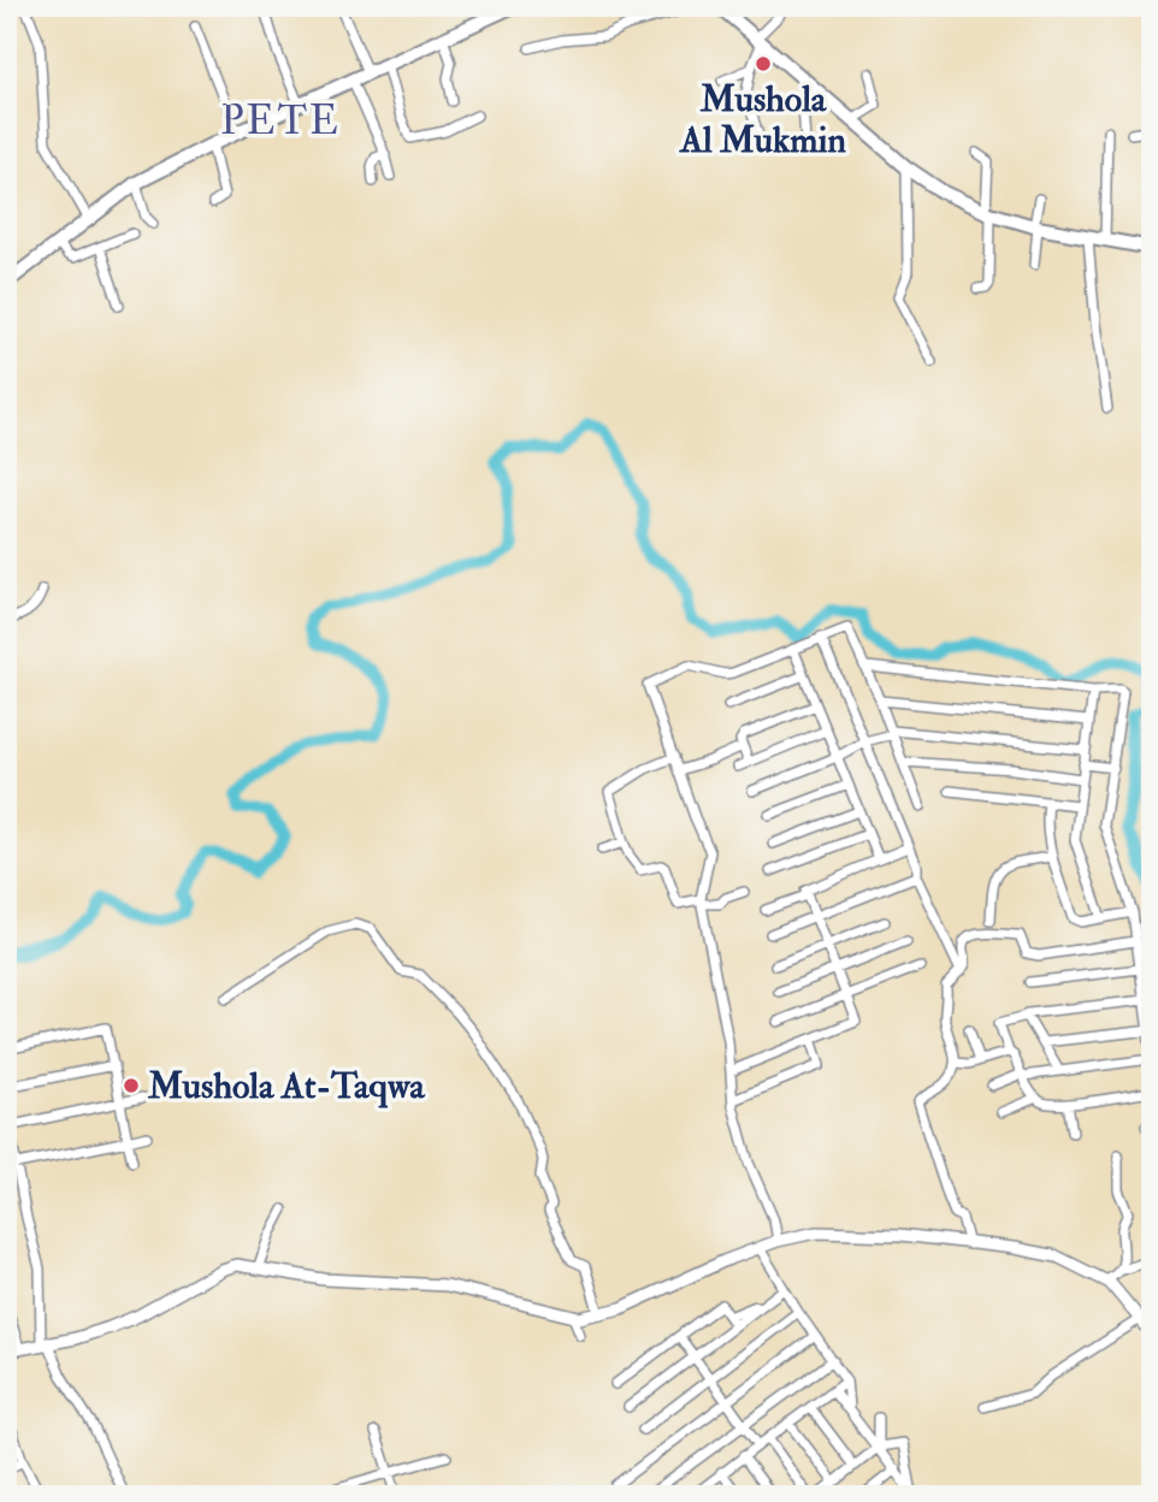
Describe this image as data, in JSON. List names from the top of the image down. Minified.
{"districts":["PETE"],"places":["Mushola Al Mukmin","Mushola At-Taqwa"]}
